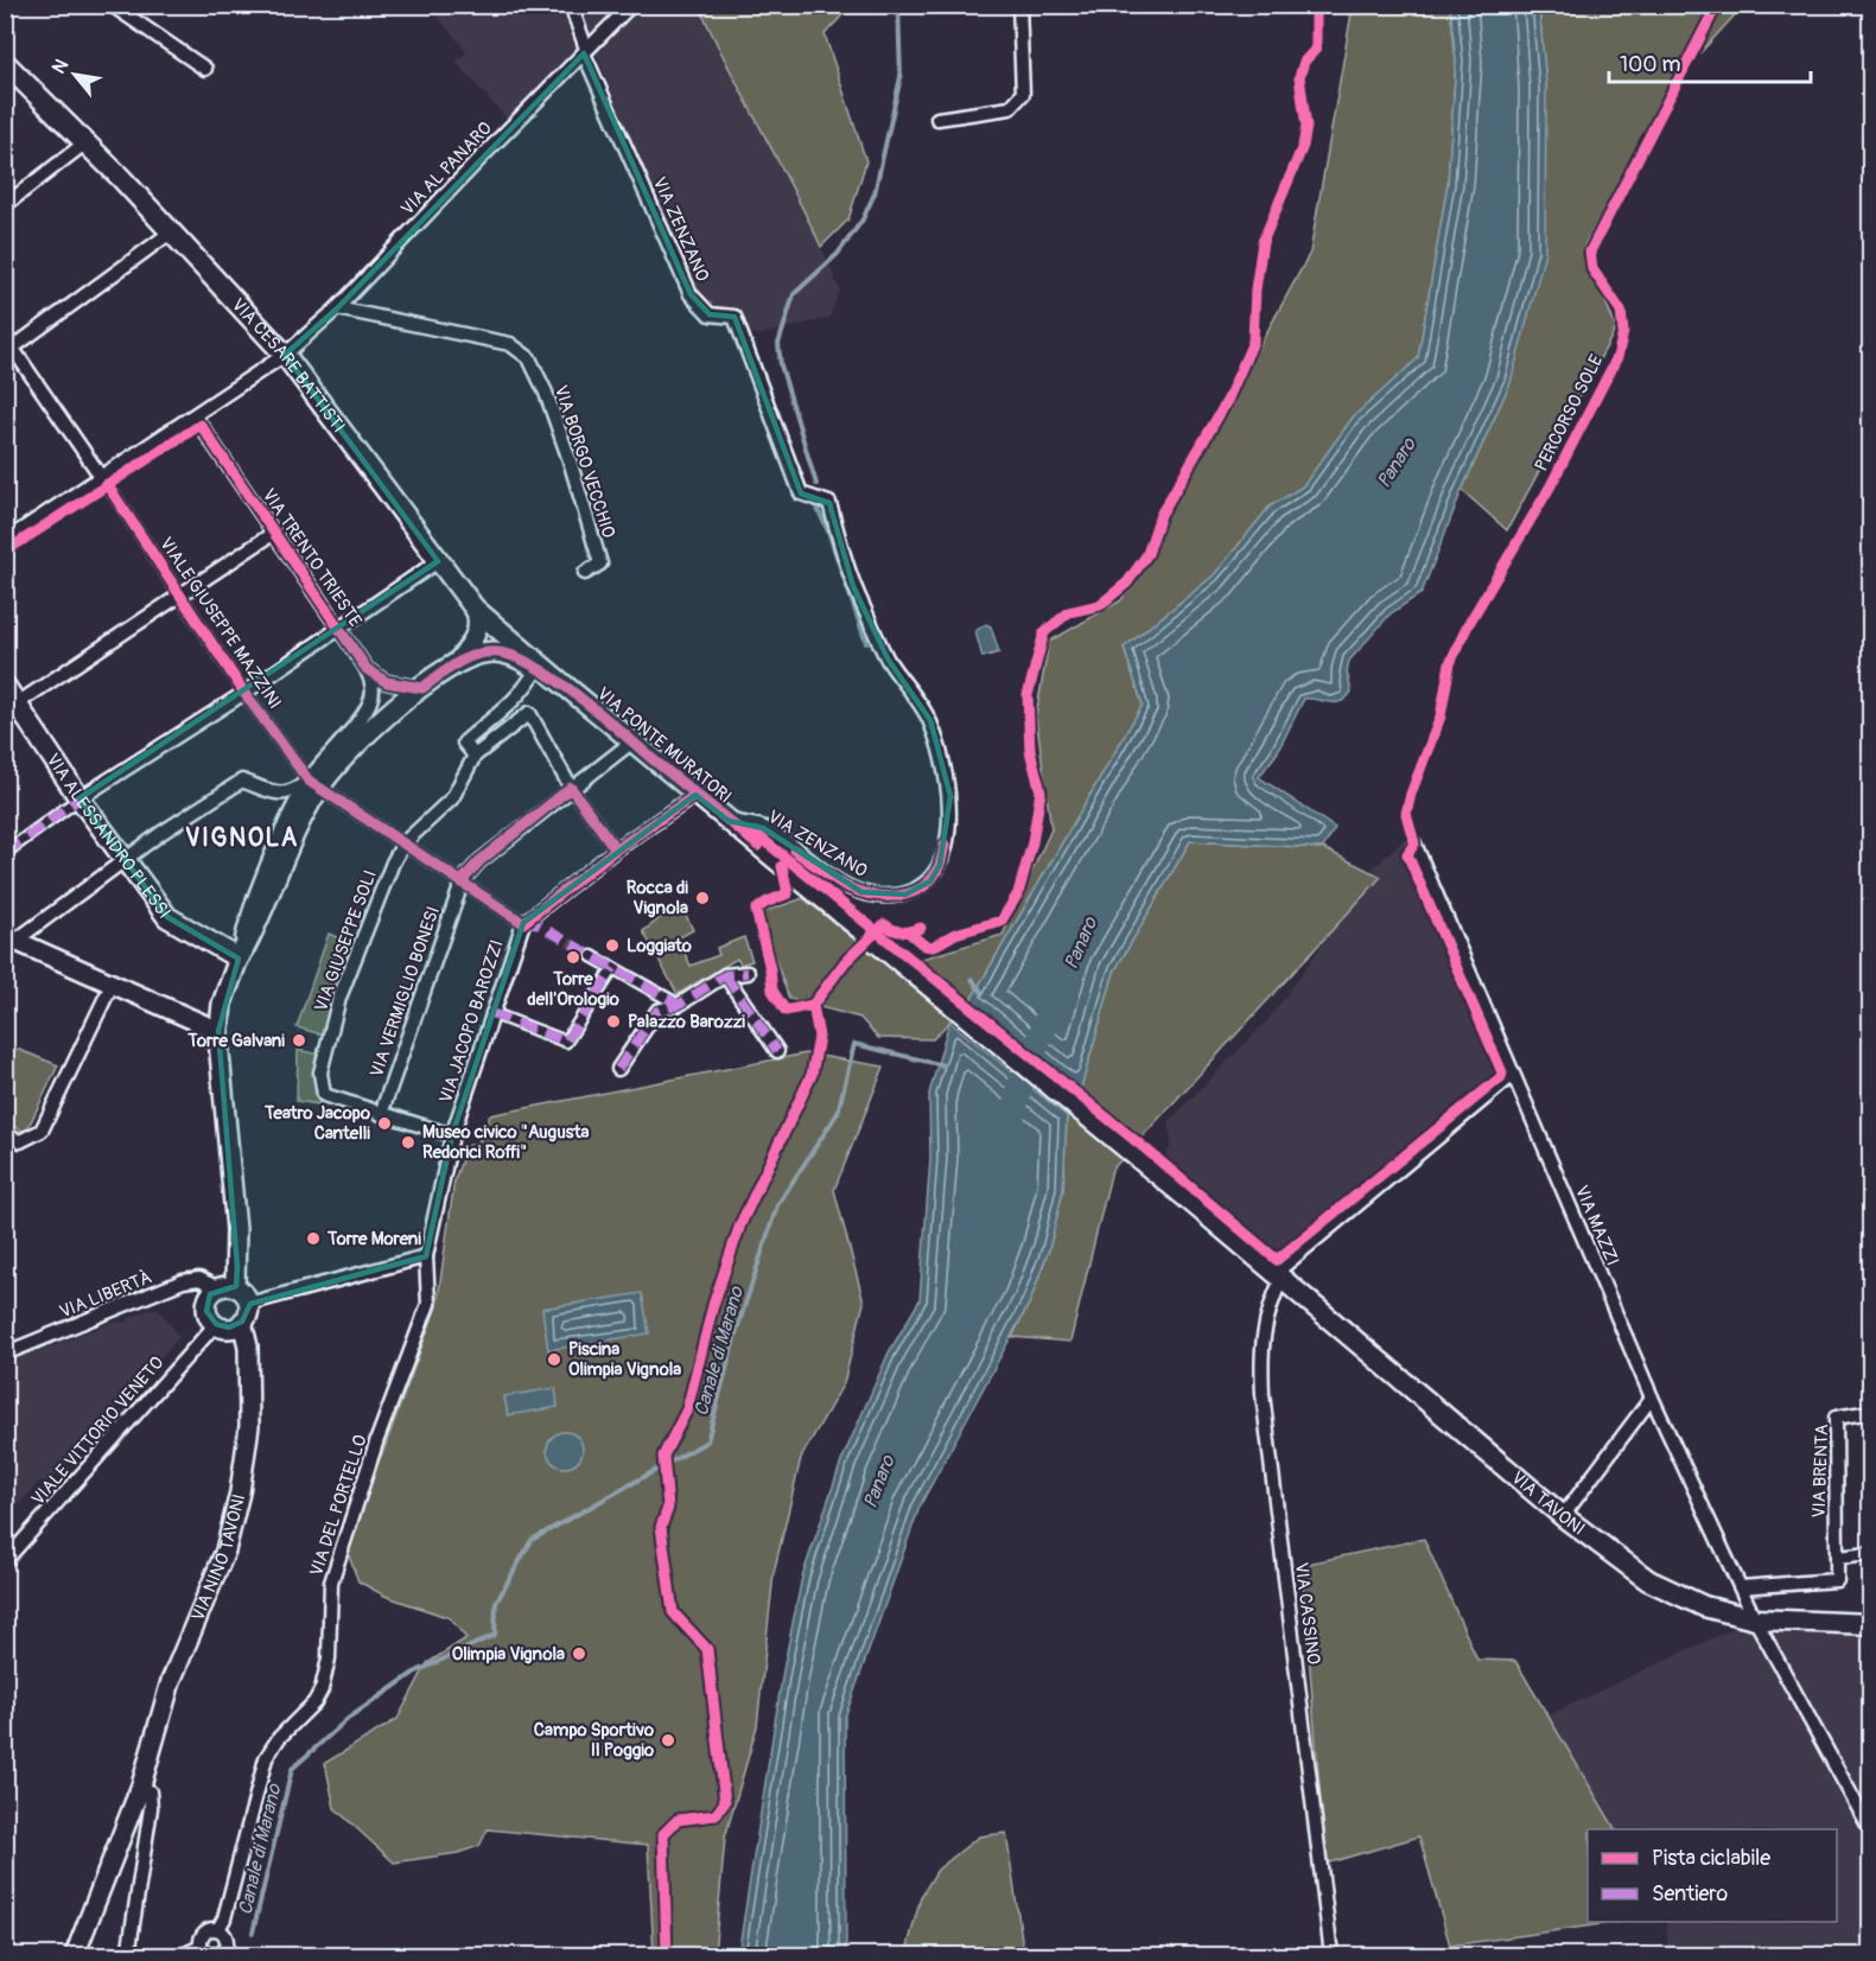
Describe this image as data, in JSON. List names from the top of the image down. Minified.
{"streets":{"main road":["VIA CESARE BATTISTI","VIA PONTE MURATORI","VIA ALESSANDRO PLESSI","VIA TAVONI","VIA NINO TAVONI"],"street":["VIA AL PANARO","VIA ZENZANO","VIA BORGO VECCHIO","VIA TRENTO TRIESTE","VIALE GIUSEPPE MAZZINI","VIA GIUSEPPE SOLI","VIA VERMIGLIO BONESI","VIA JACOPO BAROZZI","VIA MAZZI","VIA LIBERTÀ","VIALE VITTORIO VENETO","VIA BRENTA","VIA DEL PORTELLO","VIA CASSINO"],"cycle path":["PERCORSO SOLE"]},"crossings":[["VIA AL PANARO","VIA ZENZANO"],["VIA AL PANARO","VIA CESARE BATTISTI"],["VIA AL PANARO","VIA BORGO VECCHIO"],["VIA AL PANARO","VIA TRENTO TRIESTE"],["VIA AL PANARO","VIALE GIUSEPPE MAZZINI"],["VIA ZENZANO","VIA PONTE MURATORI"],["VIA CESARE BATTISTI","VIA PONTE MURATORI"],["VIA PONTE MURATORI","VIA TAVONI"],["VIA GIUSEPPE SOLI","VIA VERMIGLIO BONESI"],["VIA JACOPO BAROZZI","VIA DEL PORTELLO"],["VIA MAZZI","VIA TAVONI"],["VIA LIBERTÀ","VIALE VITTORIO VENETO"],["VIA LIBERTÀ","VIA NINO TAVONI"],["VIALE VITTORIO VENETO","VIA NINO TAVONI"],["VIA TAVONI","VIA CASSINO"]],"districts":["VIGNOLA"],"water":["Panaro","Canale di Marano"],"places":["Rocca di Vignola","Loggiato","Torre dell'Orologio","Palazzo Barozzi","Torre Galvani","Teatro Jacopo Cantelli","Museo civico \"Augusta Redorici Roffi\"","Torre Moreni","Piscina Olimpia Vignola","Olimpia Vignola","Campo Sportivo Il Poggio"],"legend":["Pista ciclabile","Sentiero"],"scale_bar":"100 m","north":"top left"}
